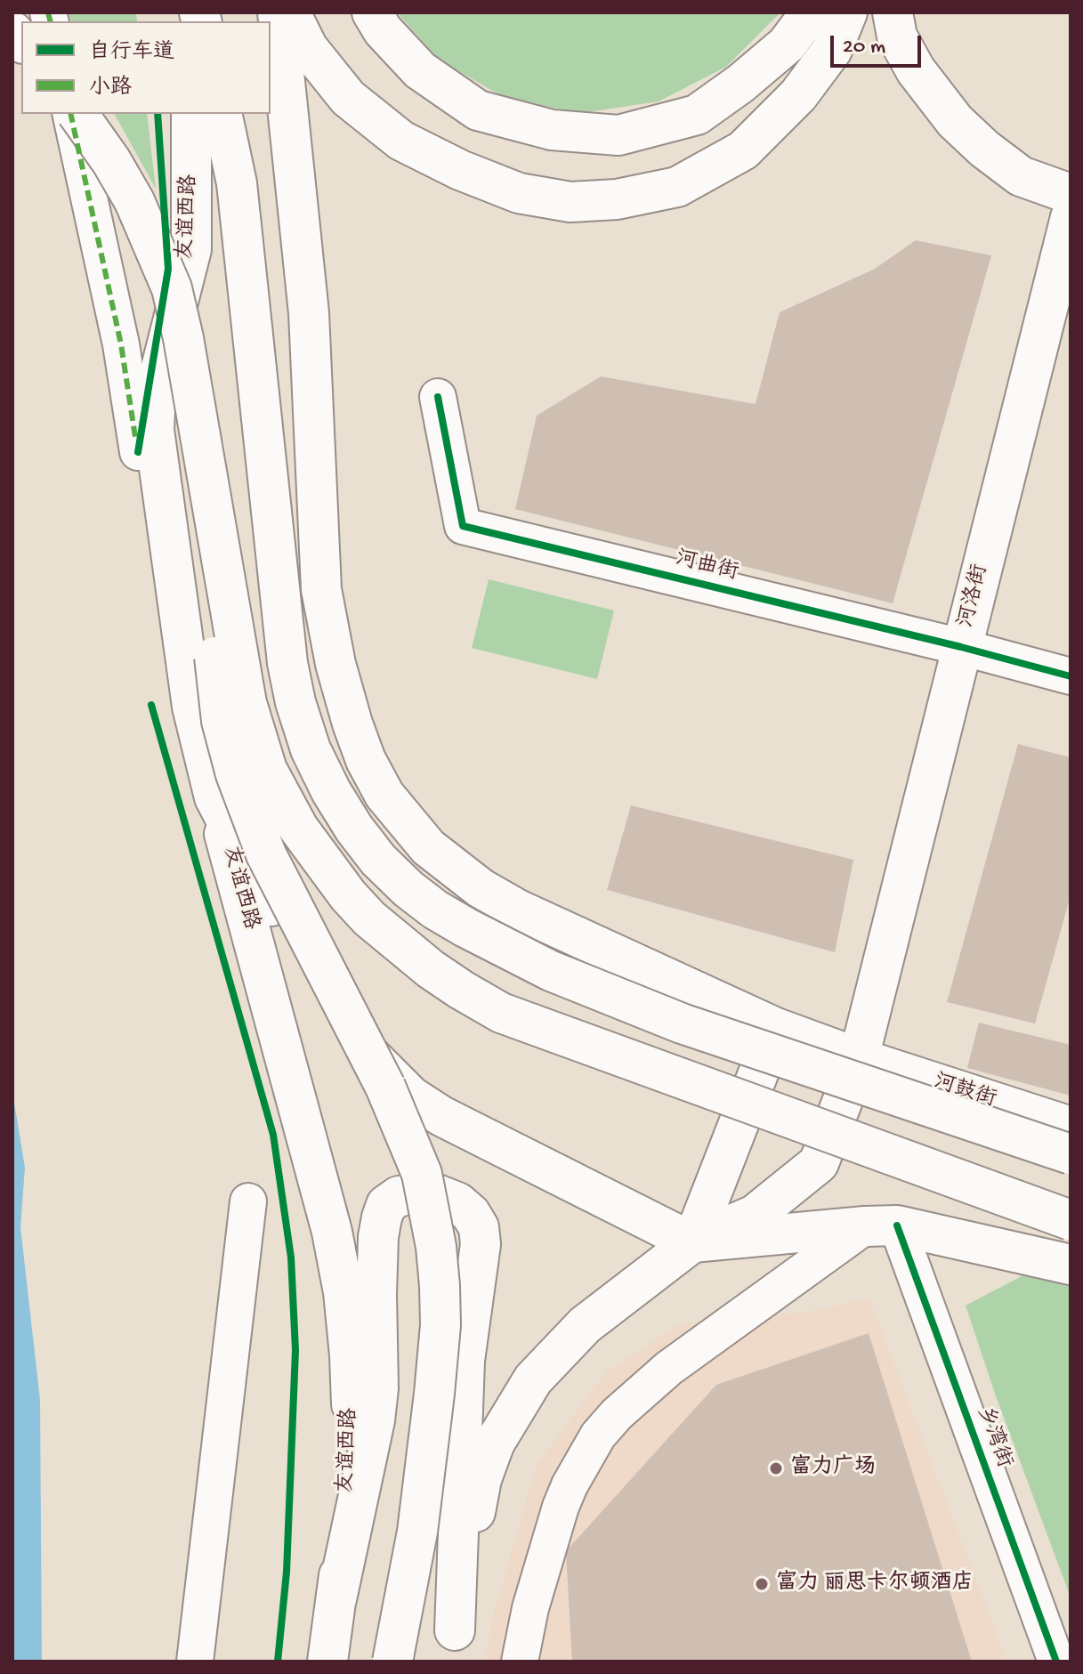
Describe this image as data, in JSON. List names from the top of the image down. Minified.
{"streets":{"main road":["友谊西路","河洛街","河鼓街"],"street":["河曲街","乡湾街"]},"crossings":[["河曲街","河洛街"],["河洛街","河鼓街"]],"places":["富力广场","富力 丽思卡尔顿酒店"],"legend":["自行车道","小路"],"scale_bar":"20 m"}
